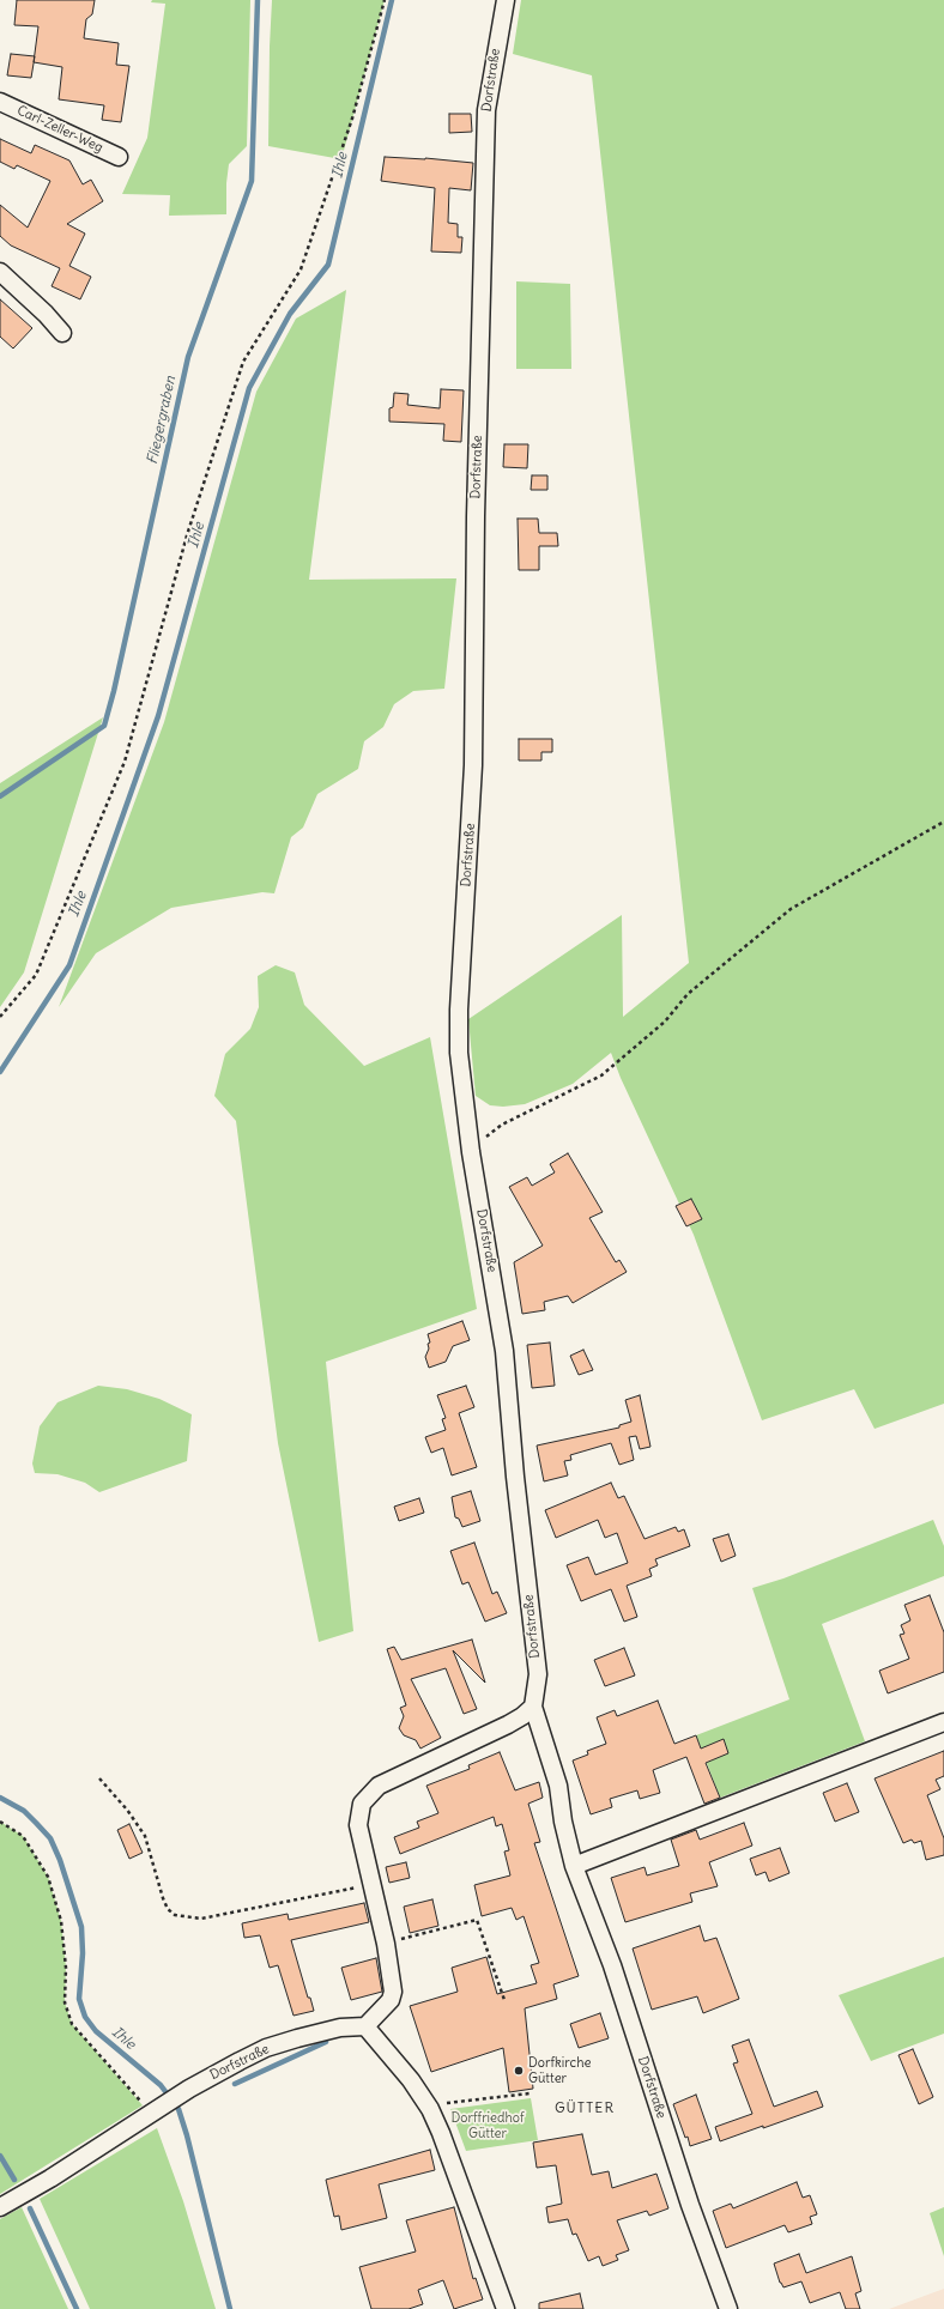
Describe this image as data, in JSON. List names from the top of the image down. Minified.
{"streets":{"street":["Dorfstraße","Carl-Zeller-Weg"]},"districts":["GÜTTER"],"water":["Ihle","Fliegergraben"],"parks":["Dorffriedhof Gütter"],"places":["Dorfkirche Gütter"]}
